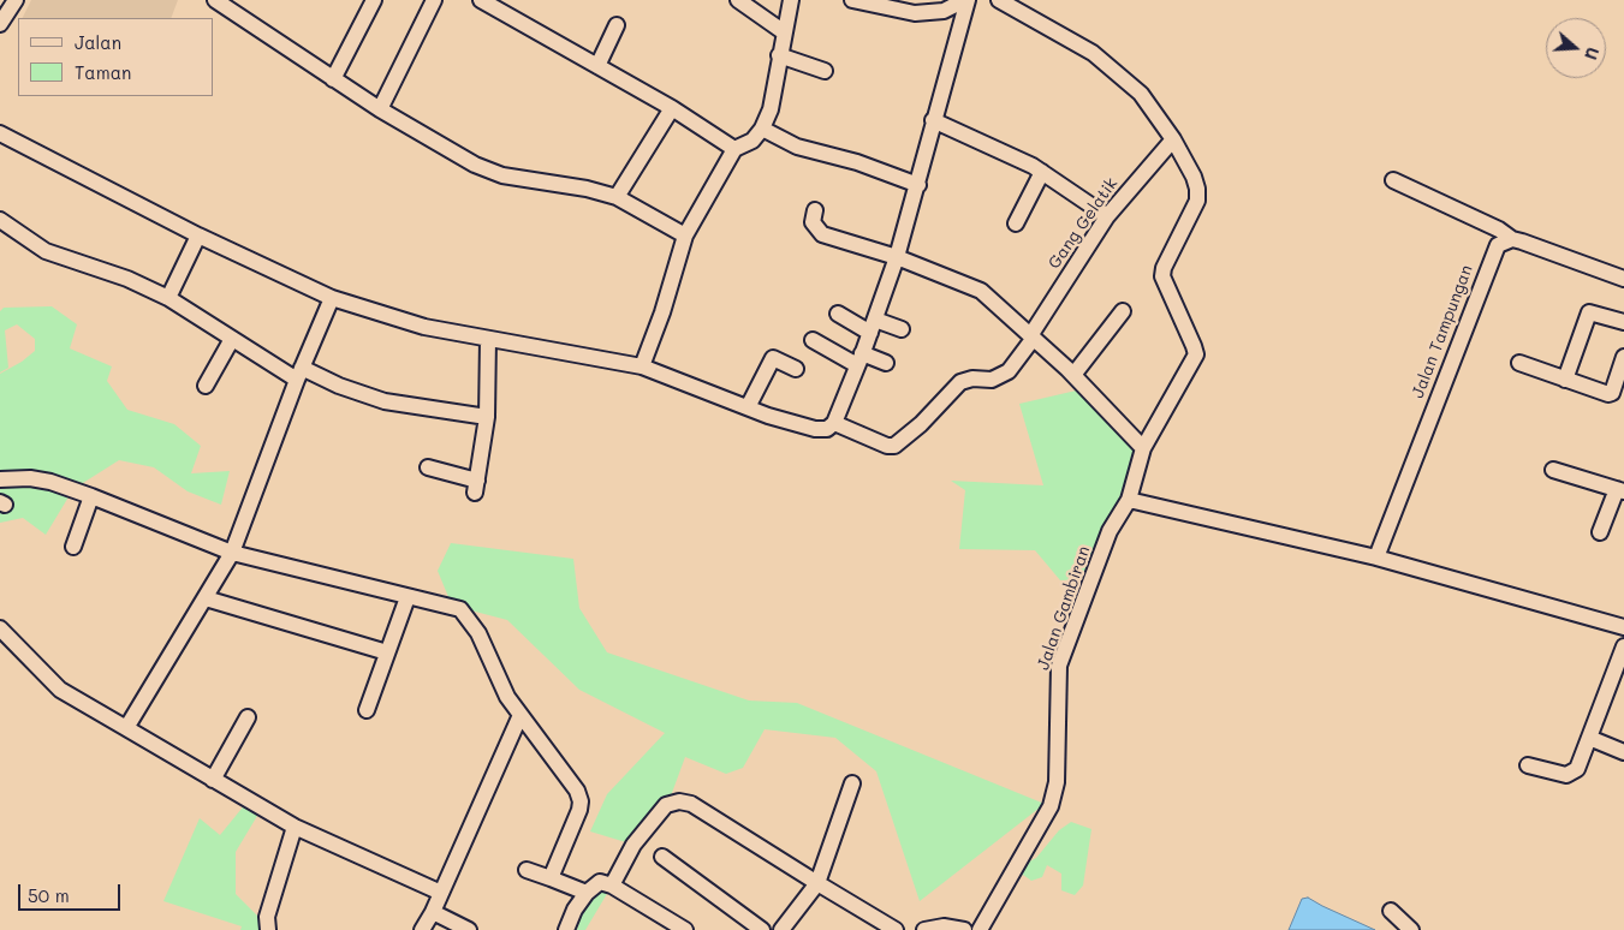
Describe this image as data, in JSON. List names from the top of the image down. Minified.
{"streets":{"street":["Gang Gelatik","Jalan Tampungan","Jalan Gambiran"]},"crossings":[["Gang Gelatik","Jalan Gambiran"]],"legend":["Jalan","Taman"],"scale_bar":"50 m","north":"right"}
